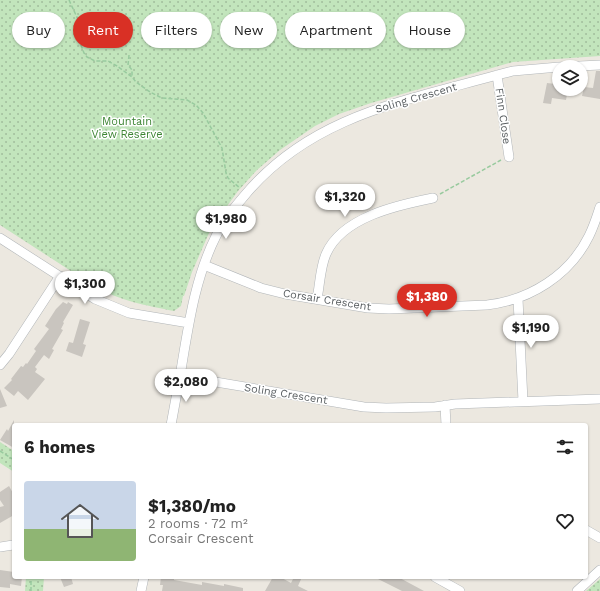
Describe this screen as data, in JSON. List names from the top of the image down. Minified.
{"streets":{"street":["Soling Crescent","Finn Close","Corsair Crescent"]},"crossings":[["Soling Crescent","Finn Close"],["Soling Crescent","Corsair Crescent"]],"parks":["Mountain View Reserve"],"page":{"chip":["Buy","Rent","Filters","New","Apartment","House"],"price":["$1,320","$1,980","$1,300","$1,380","$1,190","$2,080"],"heading":"6 homes","list":[{"name":"$1,380/mo","note":"2 rooms · 72 m² · Corsair Crescent"}]}}
